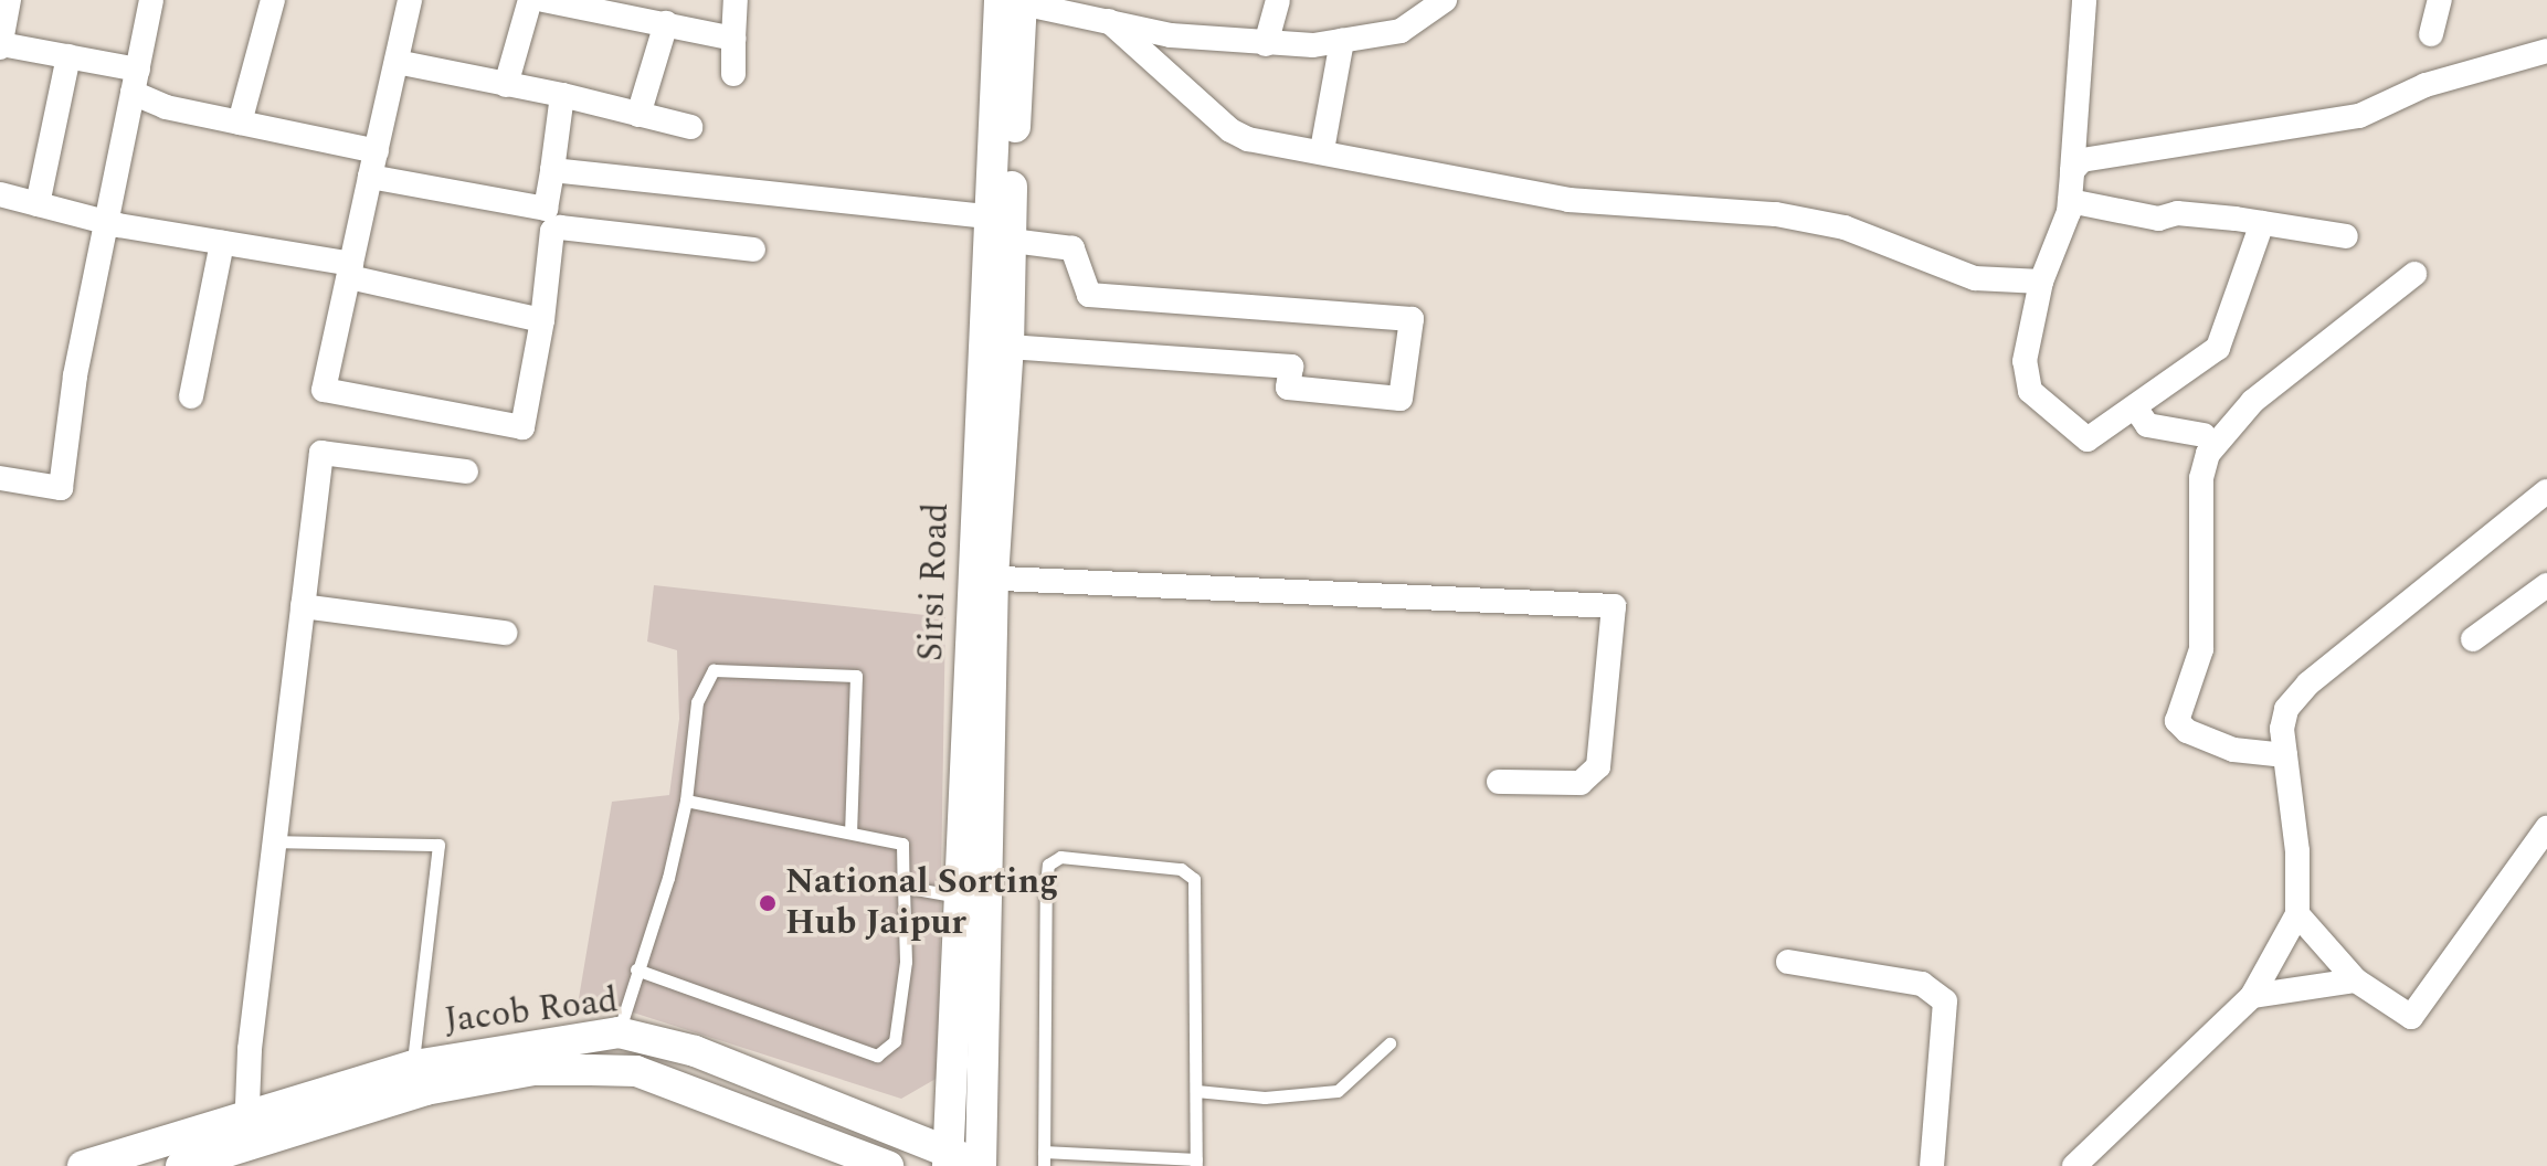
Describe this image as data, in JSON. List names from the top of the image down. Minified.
{"streets":{"street":["Sirsi Road","Jacob Road"]},"crossings":[["Sirsi Road","Jacob Road"]],"places":["National Sorting Hub Jaipur"]}
